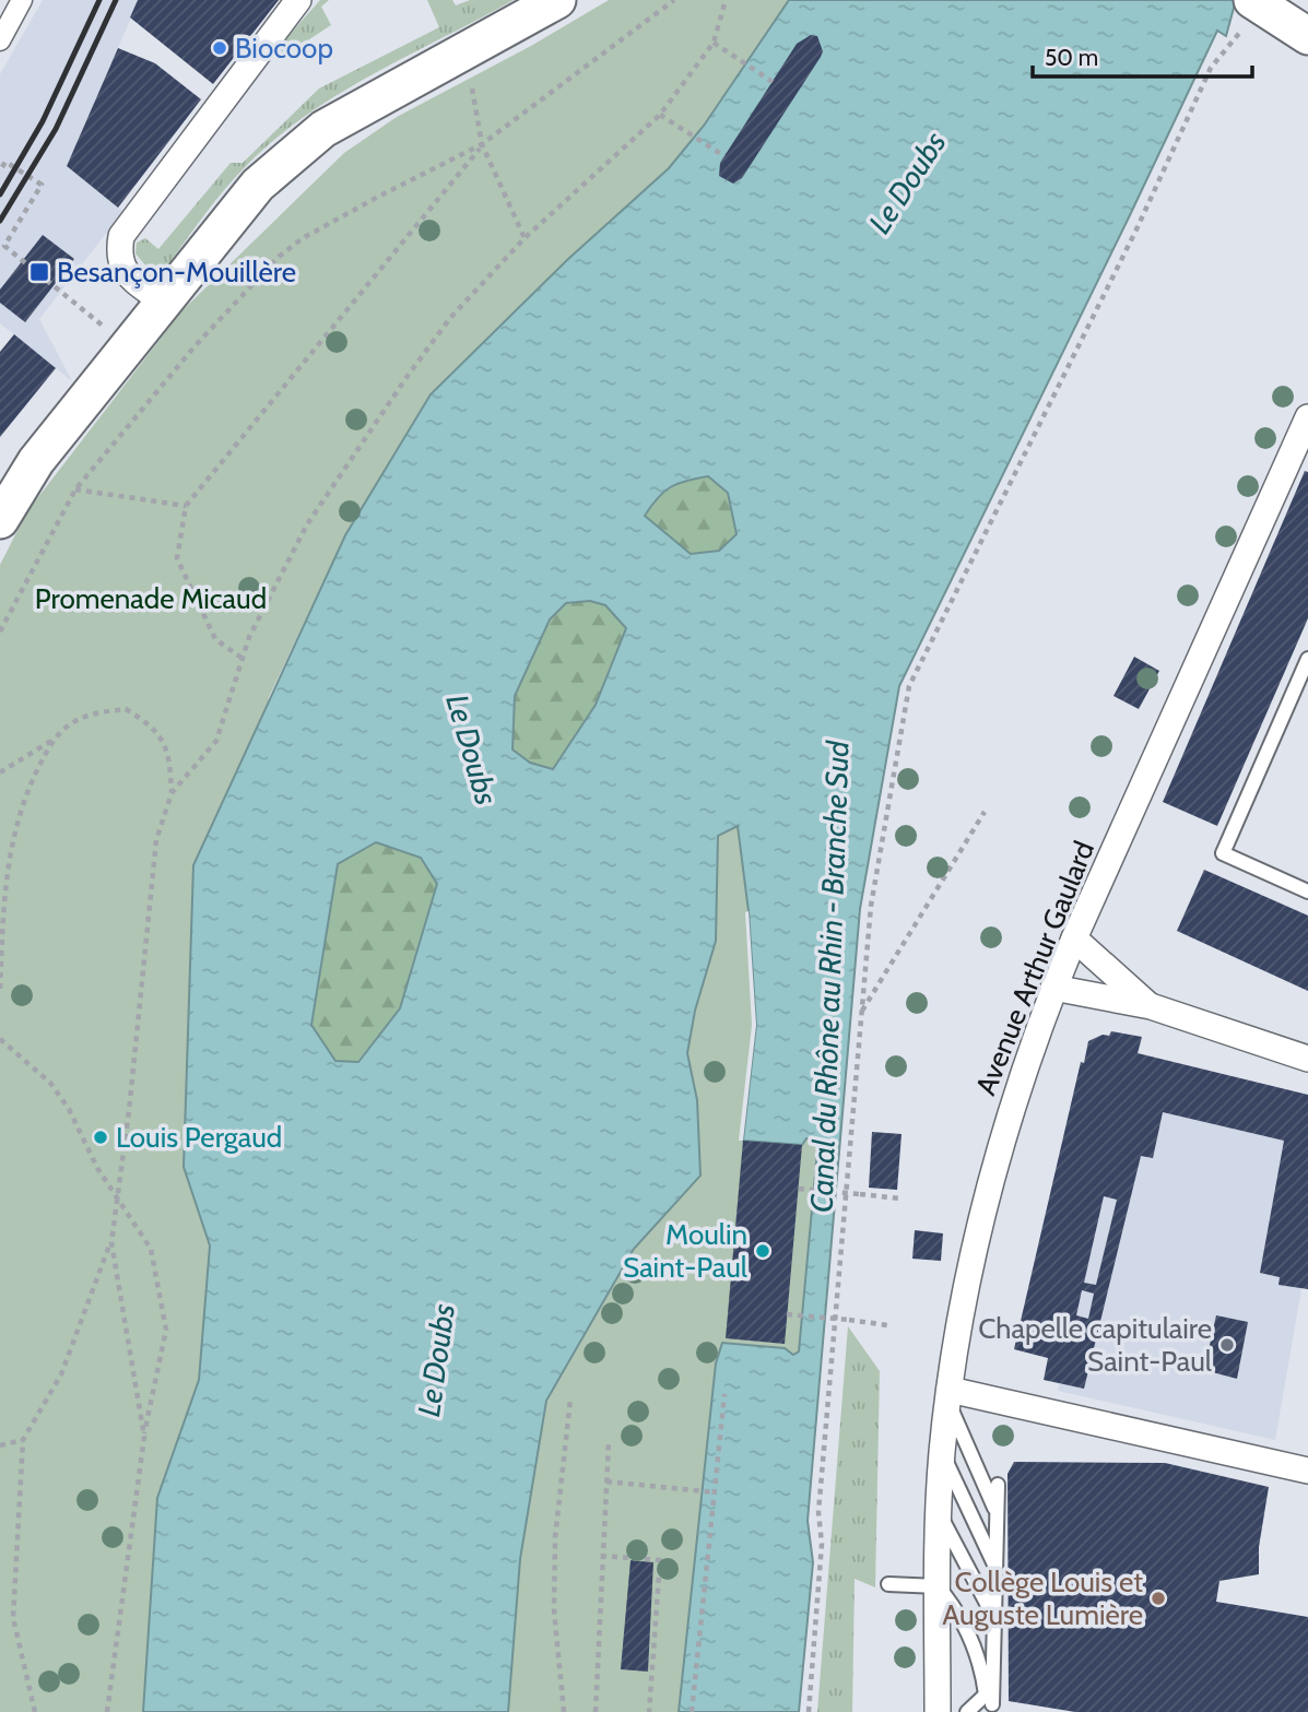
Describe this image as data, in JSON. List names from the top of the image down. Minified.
{"streets":{"street":["Avenue Arthur Gaulard"]},"water":["Le Doubs","Canal du Rhône au Rhin - Branche Sud"],"parks":["Promenade Micaud"],"places":{"other":["Biocoop","Louis Pergaud","Moulin Saint-Paul","Chapelle capitulaire Saint-Paul","Collège Louis et Auguste Lumière"],"transit":["Besançon-Mouillère"]},"scale_bar":"50 m"}
